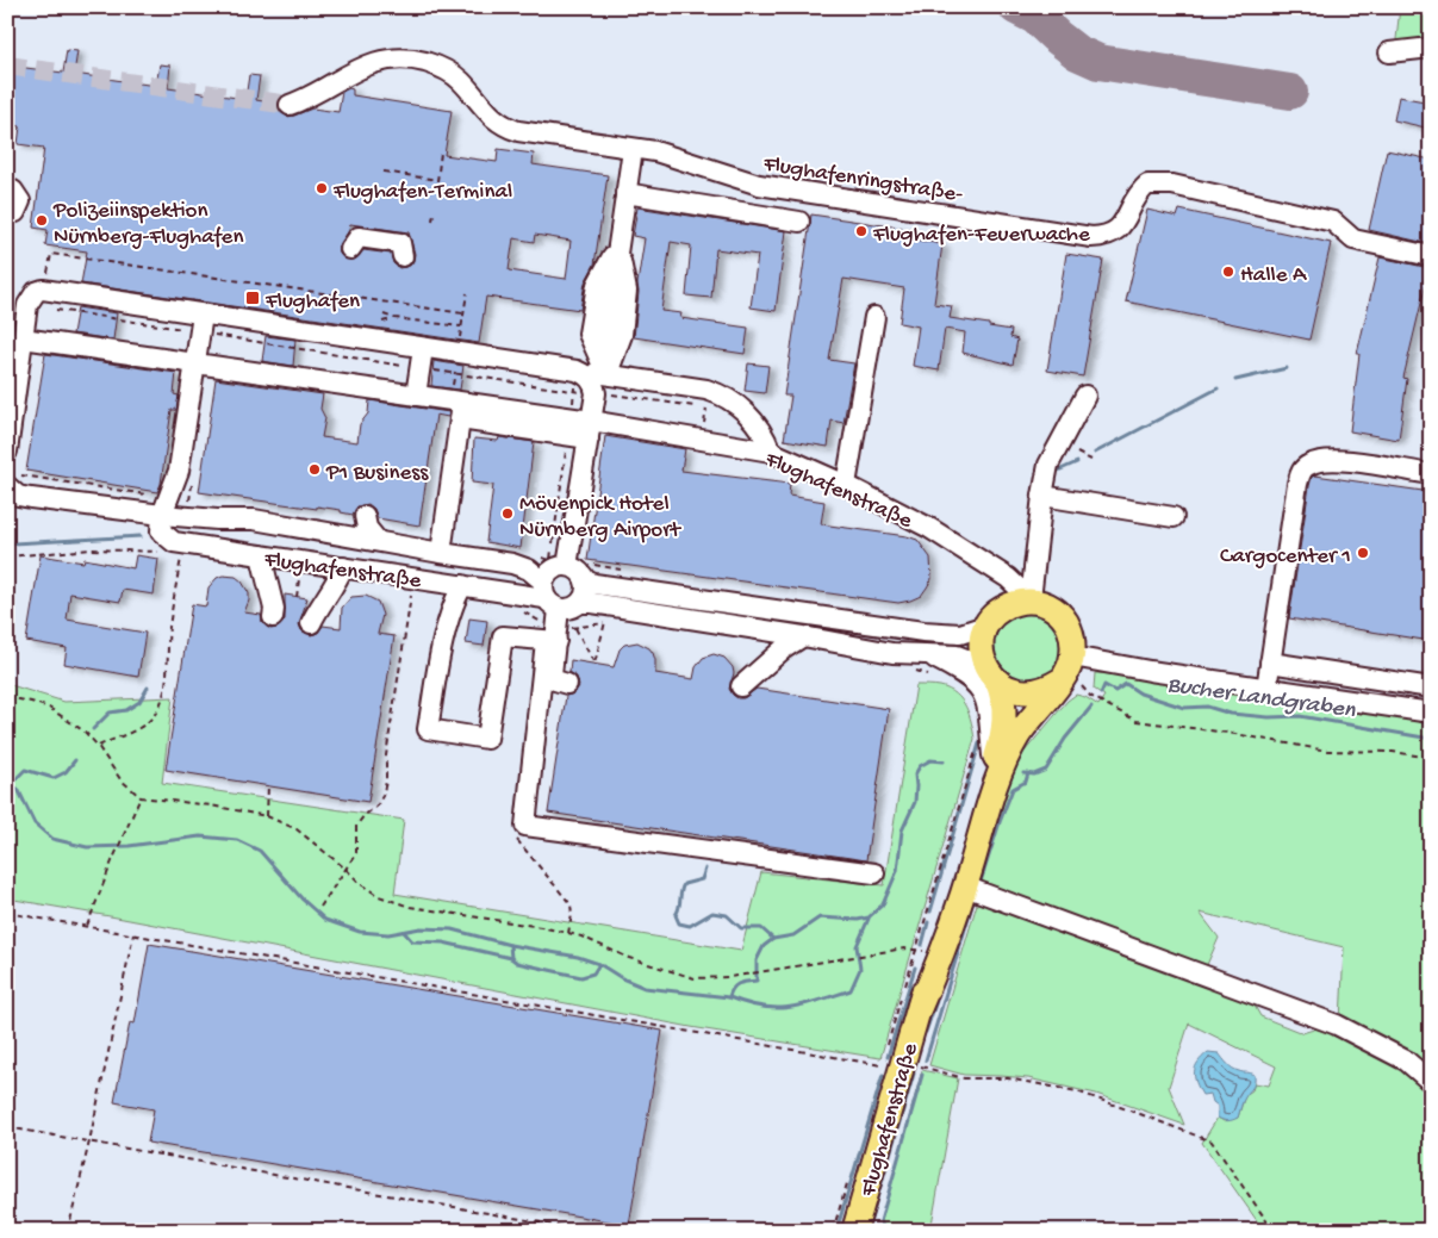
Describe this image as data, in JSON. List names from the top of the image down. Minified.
{"streets":{"main road":["Flughafenstraße"],"street":["Flughafenringstraße-"]},"water":["Bucher Landgraben"],"places":{"other":["Flughafen-Terminal","Polizeiinspektion Nürnberg-Flughafen","Flughafen-Feuerwache","Halle A","P1 Business","Mövenpick Hotel Nürnberg Airport","Cargocenter 1"],"transit":["Flughafen"]}}
